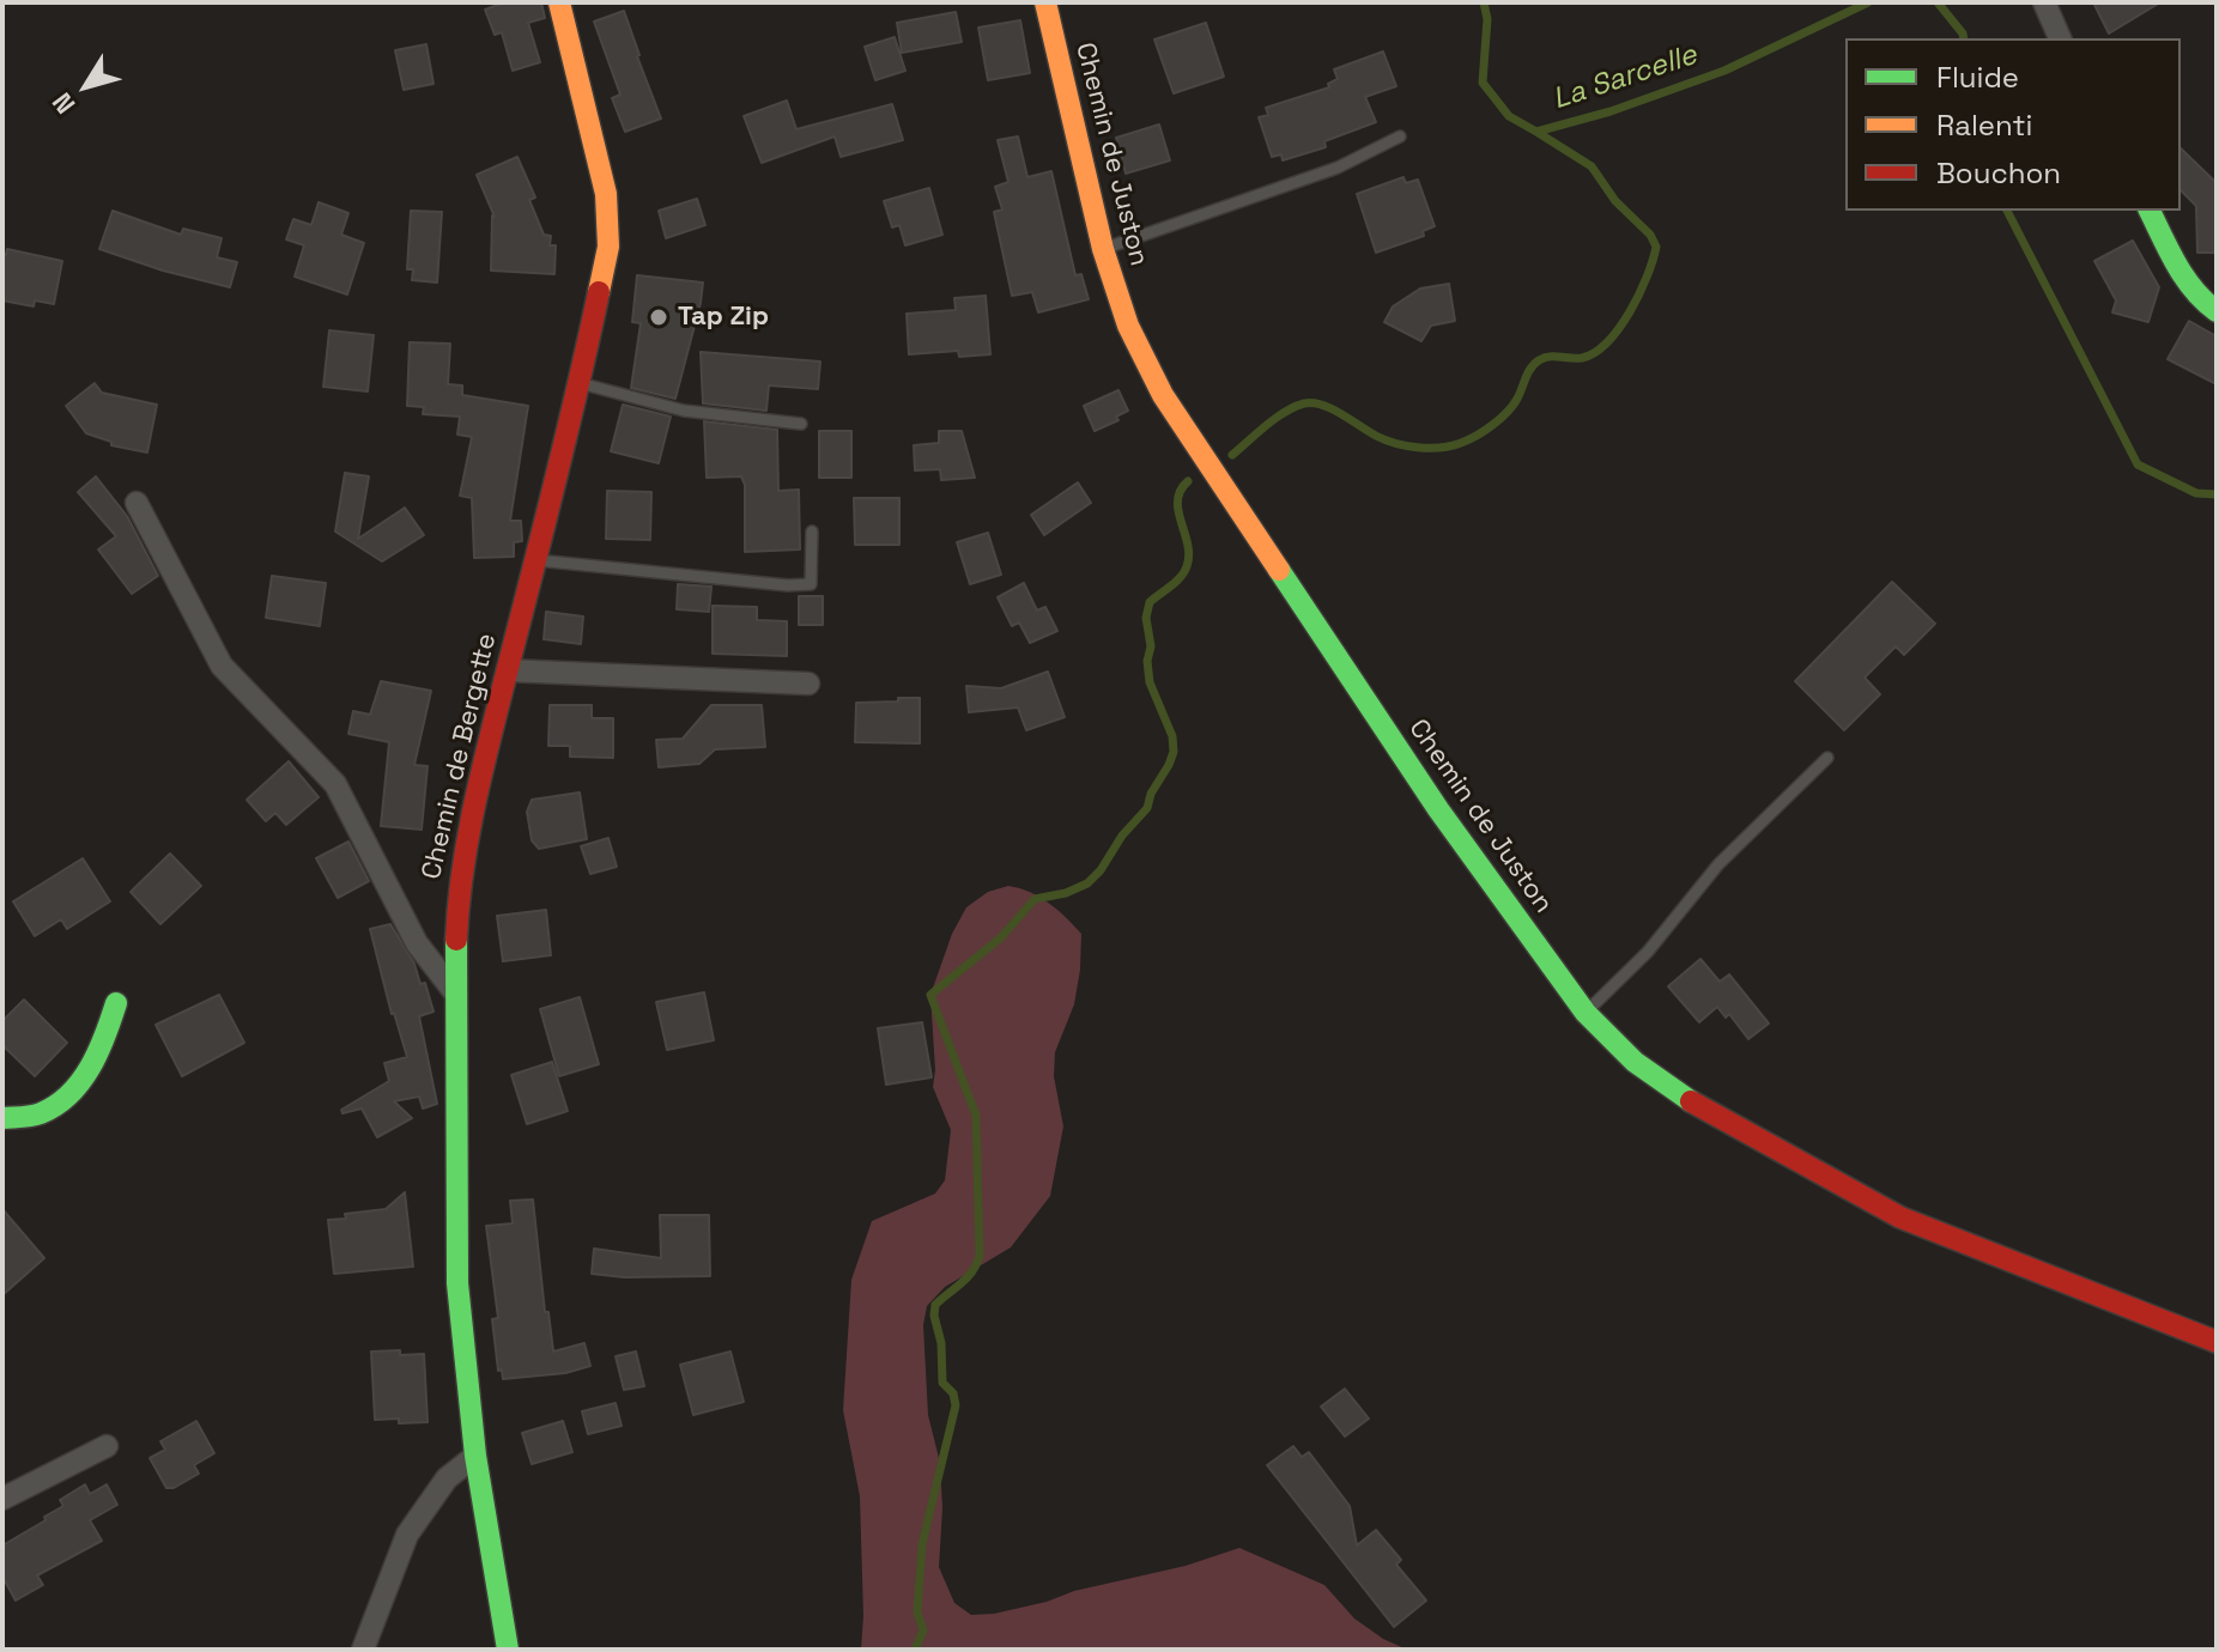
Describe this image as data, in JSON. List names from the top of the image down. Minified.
{"streets":{"street":["Chemin de Juston","Chemin de Bergette"]},"water":["La Sarcelle"],"places":["Tap Zip"],"legend":["Fluide","Ralenti","Bouchon"],"north":"bottom left"}
